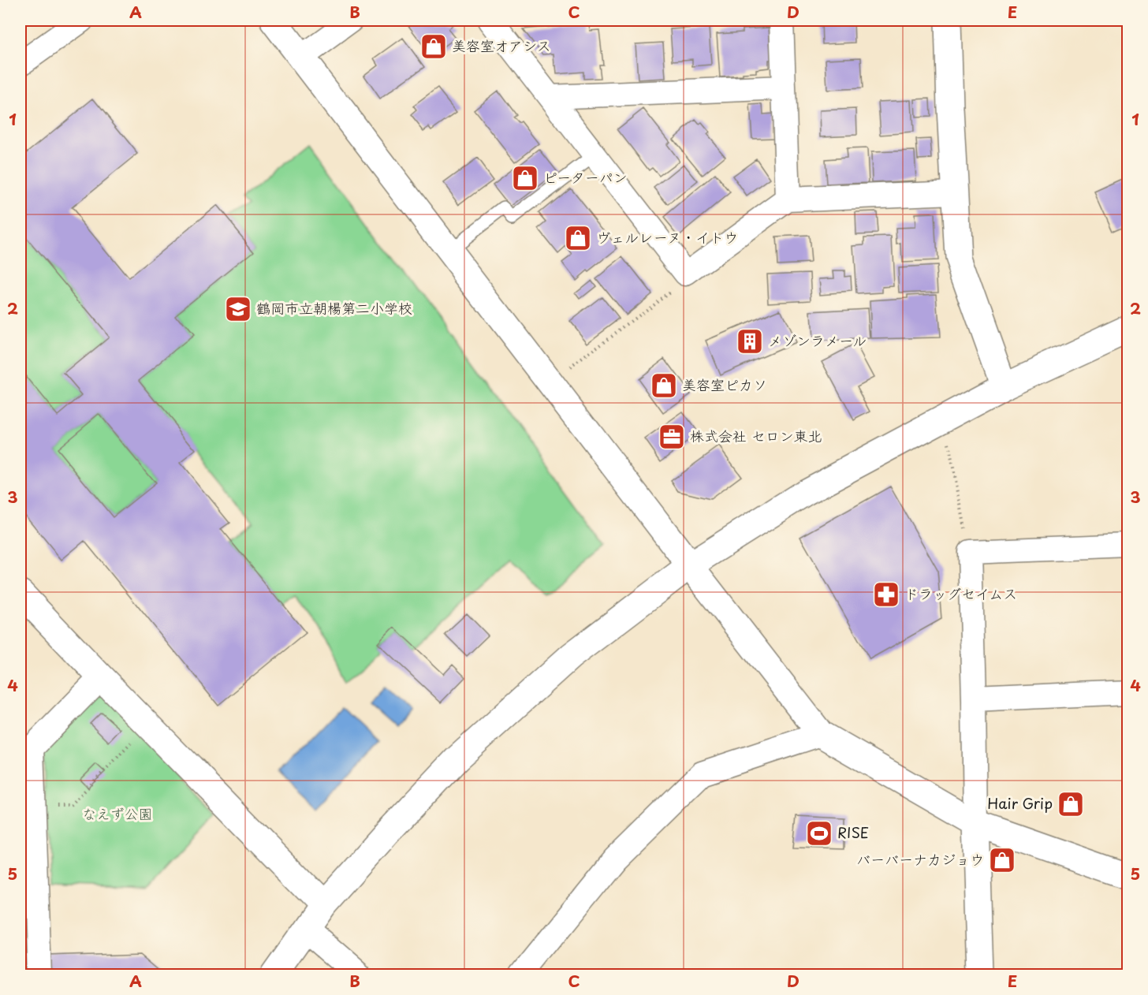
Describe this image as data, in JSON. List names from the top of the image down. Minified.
{"parks":["なえず公園"],"places":{"shop":["美容室オアシス","ピーターパン","ヴェルレーヌ・イトウ","美容室ピカソ","Hair Grip","バーバーナカジョウ"],"school or university":["鶴岡市立朝楊第二小学校"],"building":["メゾンラメール"],"office":["株式会社 セロン東北"],"pharmacy":["ドラッグセイムス"],"sports":["RISE"]},"grid":{"columns":["A","B","C","D","E"],"rows":["1","2","3","4","5"]}}
